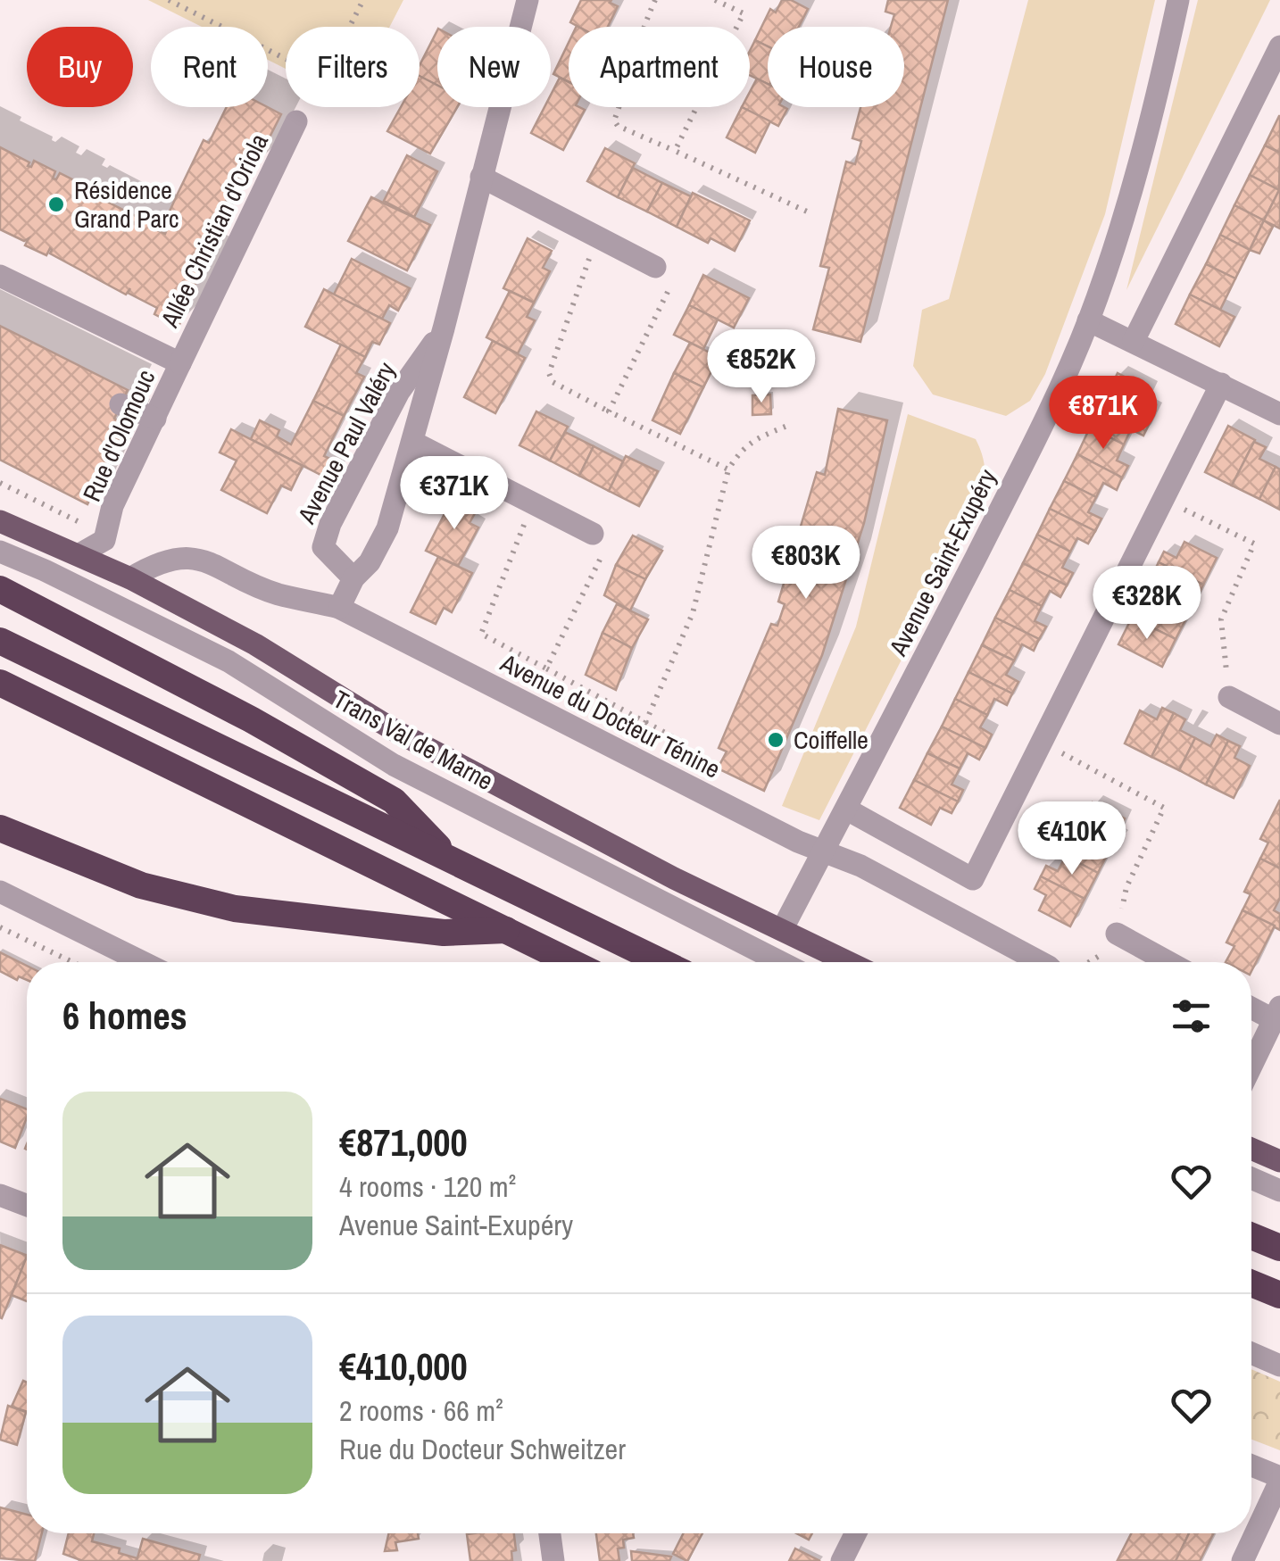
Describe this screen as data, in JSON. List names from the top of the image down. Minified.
{"streets":{"street":["Allée Christian d'Oriola","Rue d'Olomouc","Avenue Paul Valéry","Avenue Saint-Exupéry","Avenue du Docteur Ténine","Trans Val de Marne"]},"crossings":[["Allée Christian d'Oriola","Rue d'Olomouc"],["Avenue Paul Valéry","Avenue du Docteur Ténine"],["Avenue Saint-Exupéry","Avenue du Docteur Ténine"]],"places":["Résidence Grand Parc","Coiffelle"],"page":{"chip":["Buy","Rent","Filters","New","Apartment","House"],"price":["€852K","€871K","€371K","€803K","€328K","€410K"],"heading":"6 homes","list":[{"name":"€871,000","note":"4 rooms · 120 m² · Avenue Saint-Exupéry"},{"name":"€410,000","note":"2 rooms · 66 m² · Rue du Docteur Schweitzer"}]}}
